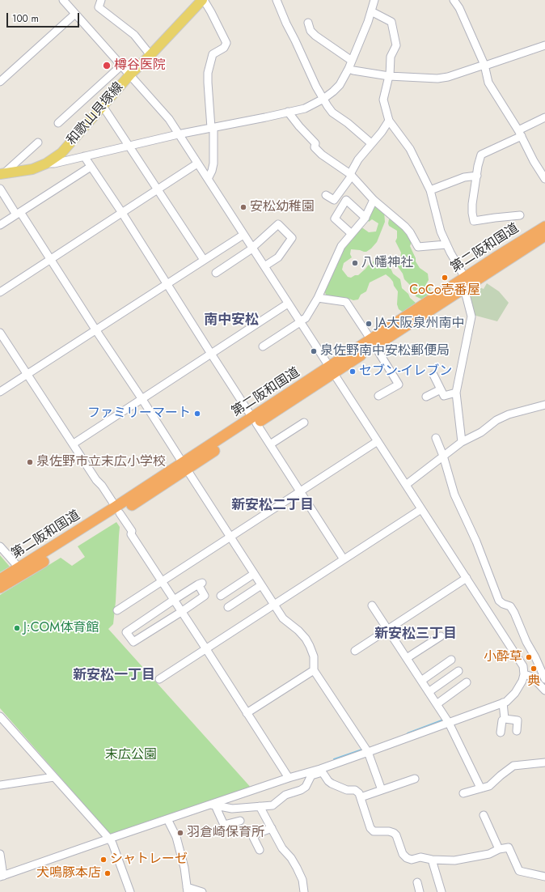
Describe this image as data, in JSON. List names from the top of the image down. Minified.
{"streets":{"highway":["第二阪和国道"],"main road":["和歌山貝塚線"]},"districts":["南中安松","新安松二丁目","新安松三丁目","新安松一丁目"],"parks":["末広公園"],"places":["樽谷医院","安松幼稚園","八幡神社","CoCo壱番屋","JA大阪泉州南中","泉佐野南中安松郵便局","セブン-イレブン","ファミリーマート","泉佐野市立末広小学校","J:COM体育館","小酔草","典","羽倉崎保育所","シャトレーゼ","犬鳴豚本店"],"scale_bar":"100 m"}
